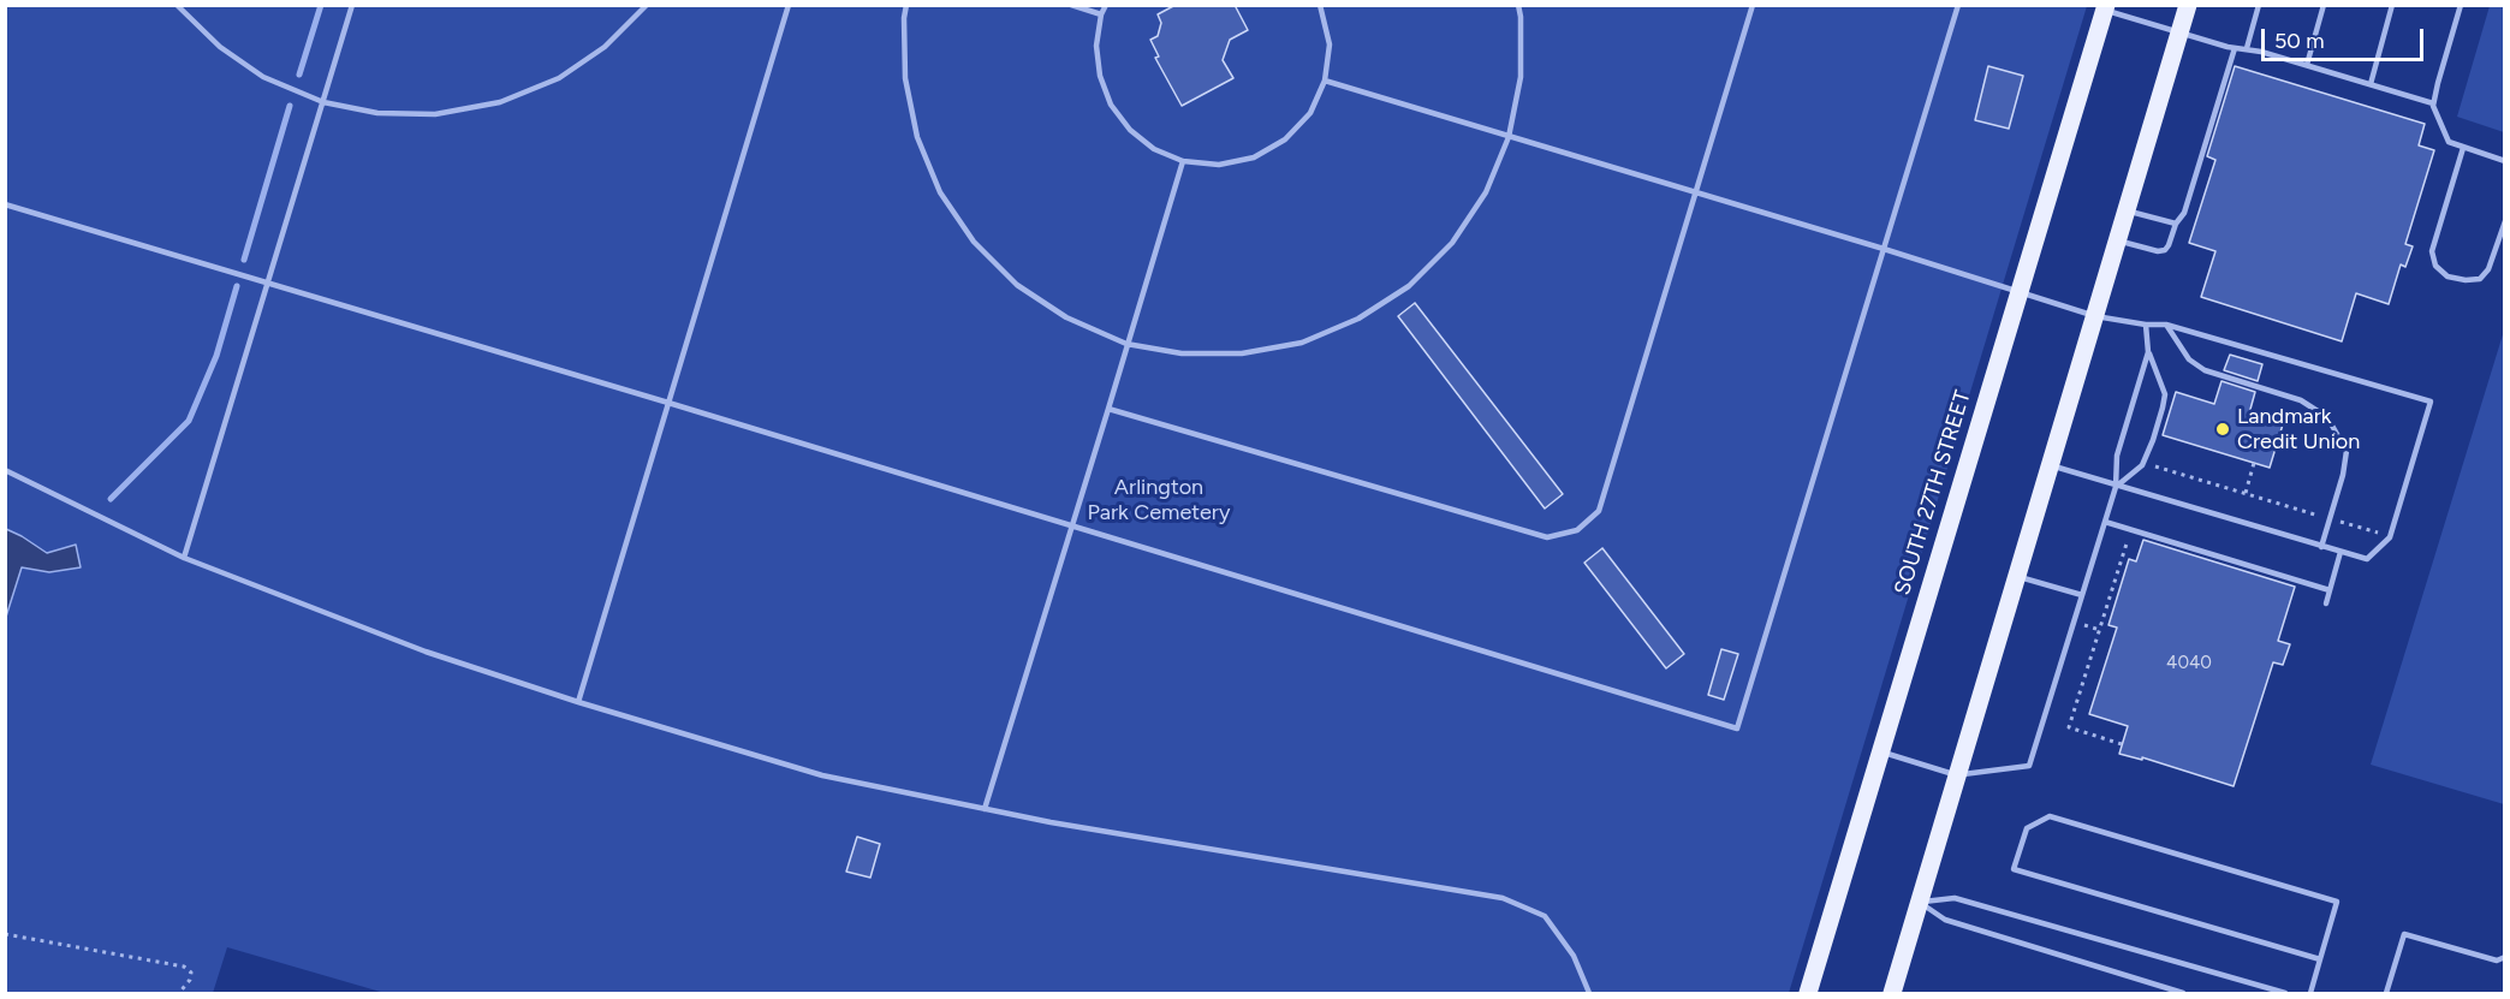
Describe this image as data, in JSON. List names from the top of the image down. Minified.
{"streets":{"main road":["SOUTH 27TH STREET"]},"parks":["Arlington Park Cemetery"],"places":["Landmark Credit Union"],"house_numbers":["4040"],"scale_bar":"50 m"}
